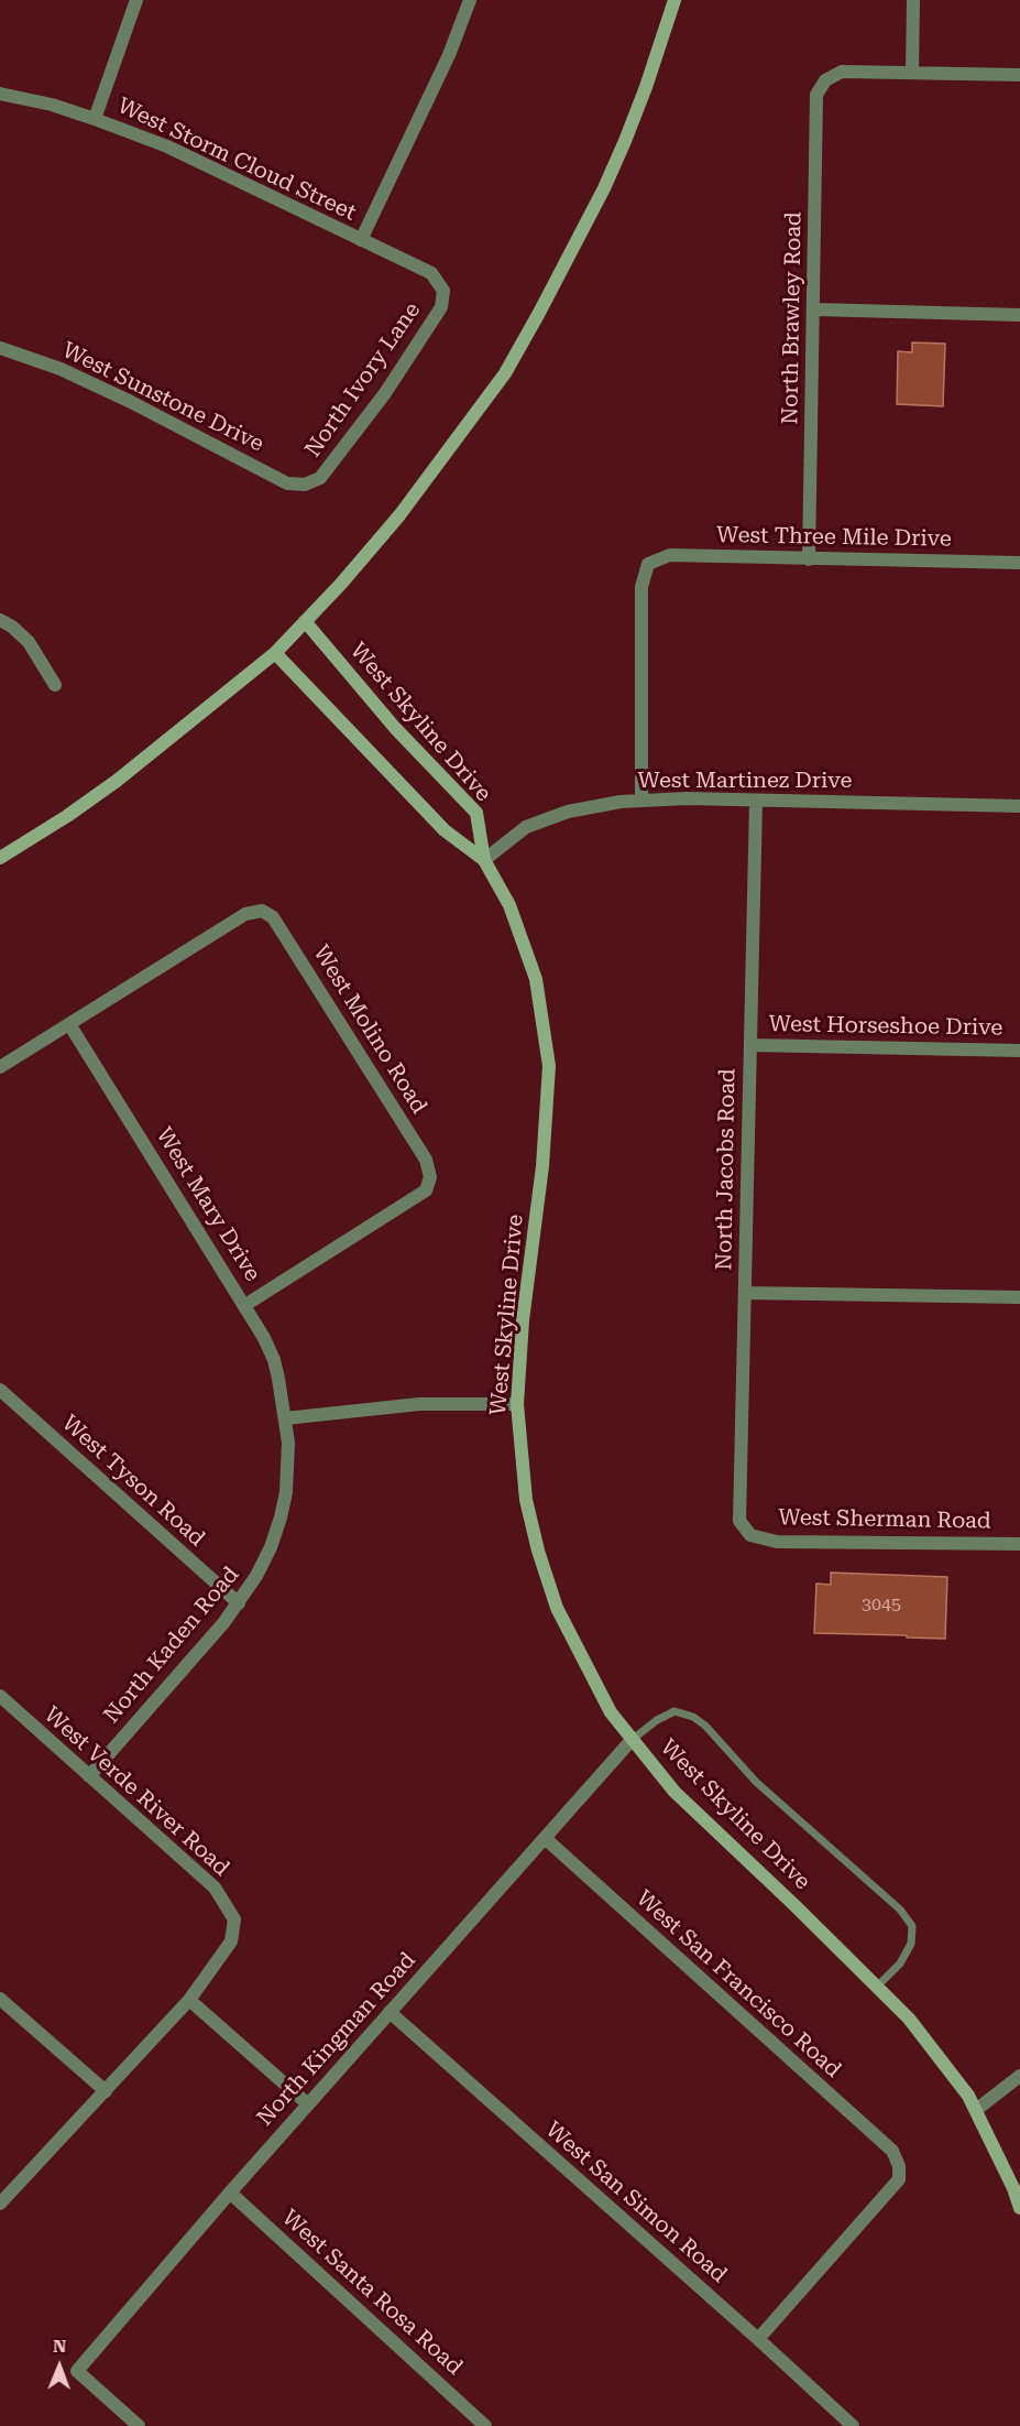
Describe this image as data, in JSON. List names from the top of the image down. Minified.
{"streets":{"street":["West Storm Cloud Street","North Brawley Road","North Ivory Lane","West Sunstone Drive","West Three Mile Drive","West Skyline Drive","West Martinez Drive","West Horseshoe Drive","West Molino Road","North Jacobs Road","West Mary Drive","West Tyson Road","West Sherman Road","North Kaden Road","West Verde River Road","West San Francisco Road","North Kingman Road","West San Simon Road","West Santa Rosa Road"]},"crossings":[["West Storm Cloud Street","North Ivory Lane"],["North Brawley Road","West Three Mile Drive"],["North Ivory Lane","West Sunstone Drive"],["West Three Mile Drive","West Martinez Drive"],["West Skyline Drive","West Martinez Drive"],["West Skyline Drive","North Kingman Road"],["West Martinez Drive","North Jacobs Road"],["West Horseshoe Drive","North Jacobs Road"],["West Molino Road","West Mary Drive"],["North Jacobs Road","West Sherman Road"],["West Mary Drive","North Kaden Road"],["West Tyson Road","North Kaden Road"],["North Kaden Road","West Verde River Road"],["West San Francisco Road","North Kingman Road"],["West San Francisco Road","West San Simon Road"],["North Kingman Road","West San Simon Road"],["North Kingman Road","West Santa Rosa Road"]],"house_numbers":["3045"],"north":"top"}
